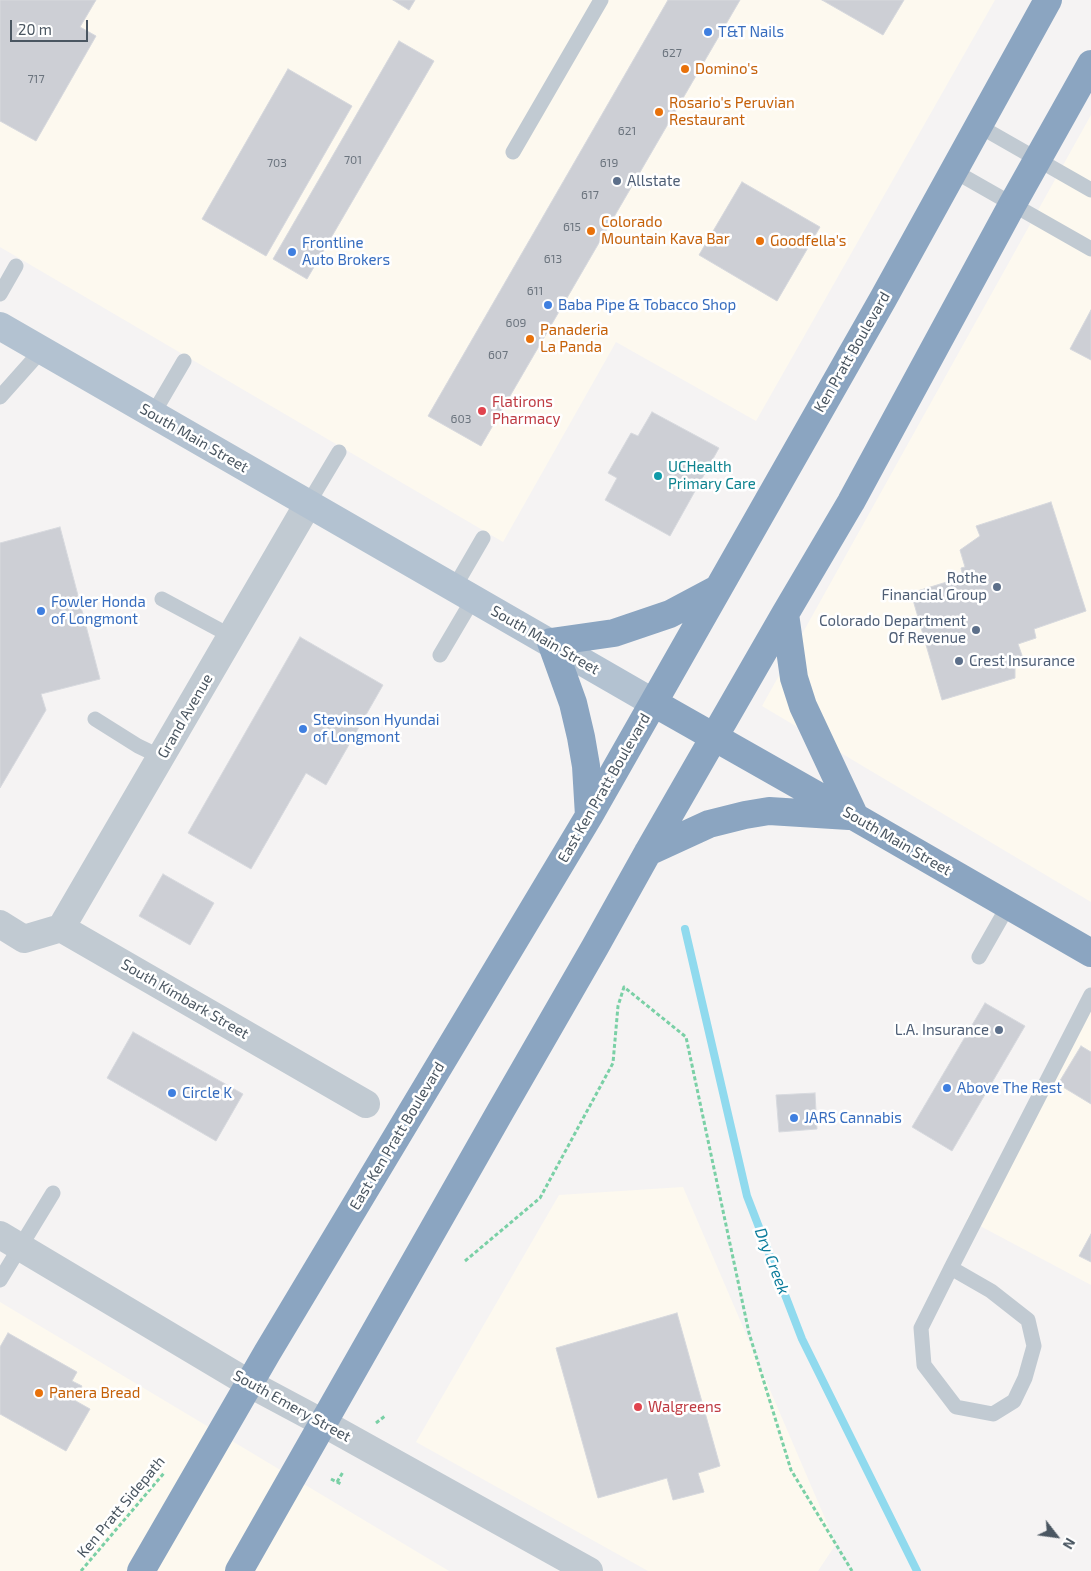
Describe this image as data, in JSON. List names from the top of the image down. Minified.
{"streets":{"highway":["Ken Pratt Boulevard","South Main Street","East Ken Pratt Boulevard"],"street":["Grand Avenue","South Kimbark Street","South Emery Street"],"path":["Ken Pratt Sidepath"]},"crossings":[["Ken Pratt Boulevard","South Main Street"],["Ken Pratt Boulevard","East Ken Pratt Boulevard"],["South Main Street","Grand Avenue"],["South Main Street","East Ken Pratt Boulevard"],["Grand Avenue","South Kimbark Street"],["East Ken Pratt Boulevard","South Emery Street"]],"water":["Dry Creek"],"places":["T&T Nails","Domino's","Rosario's Peruvian Restaurant","Allstate","Colorado Mountain Kava Bar","Goodfella's","Frontline Auto Brokers","Baba Pipe & Tobacco Shop","Panaderia La Panda","Flatirons Pharmacy","UCHealth Primary Care","Rothe Financial Group","Fowler Honda of Longmont","Colorado Department Of Revenue","Crest Insurance","Stevinson Hyundai of Longmont","L.A. Insurance","Above The Rest","Circle K","JARS Cannabis","Panera Bread","Walgreens"],"house_numbers":["627","717","621","701","703","619","617","615","613","611","609","607","603"],"scale_bar":"20 m","north":"bottom right"}
